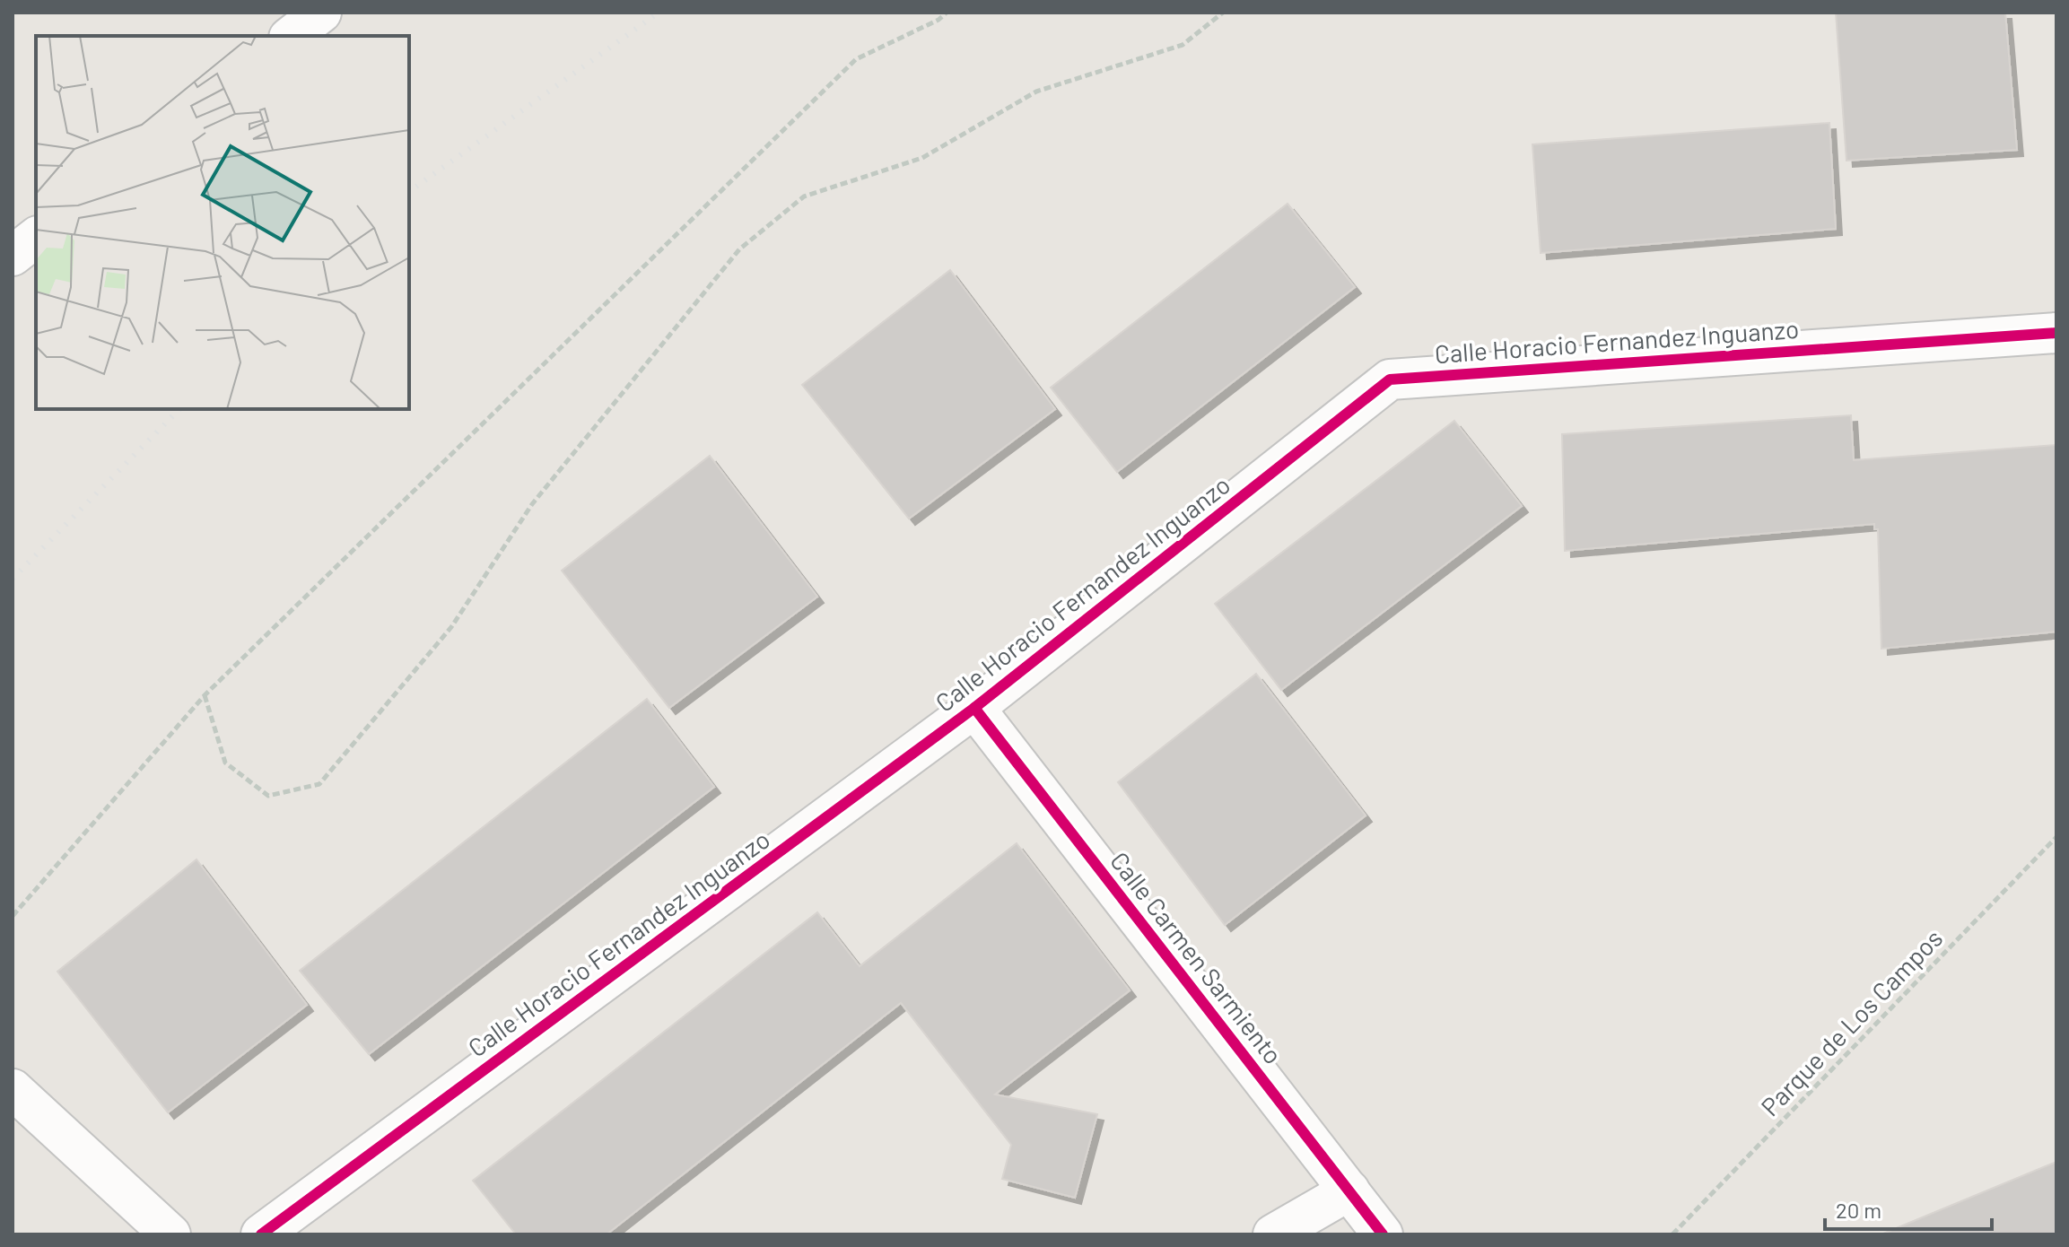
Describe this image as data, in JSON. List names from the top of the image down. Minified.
{"streets":{"street":["Calle Horacio Fernandez Inguanzo","Calle Carmen Sarmiento"],"path":["Parque de Los Campos"]},"crossings":[["Calle Horacio Fernandez Inguanzo","Calle Carmen Sarmiento"]],"scale_bar":"20 m"}
